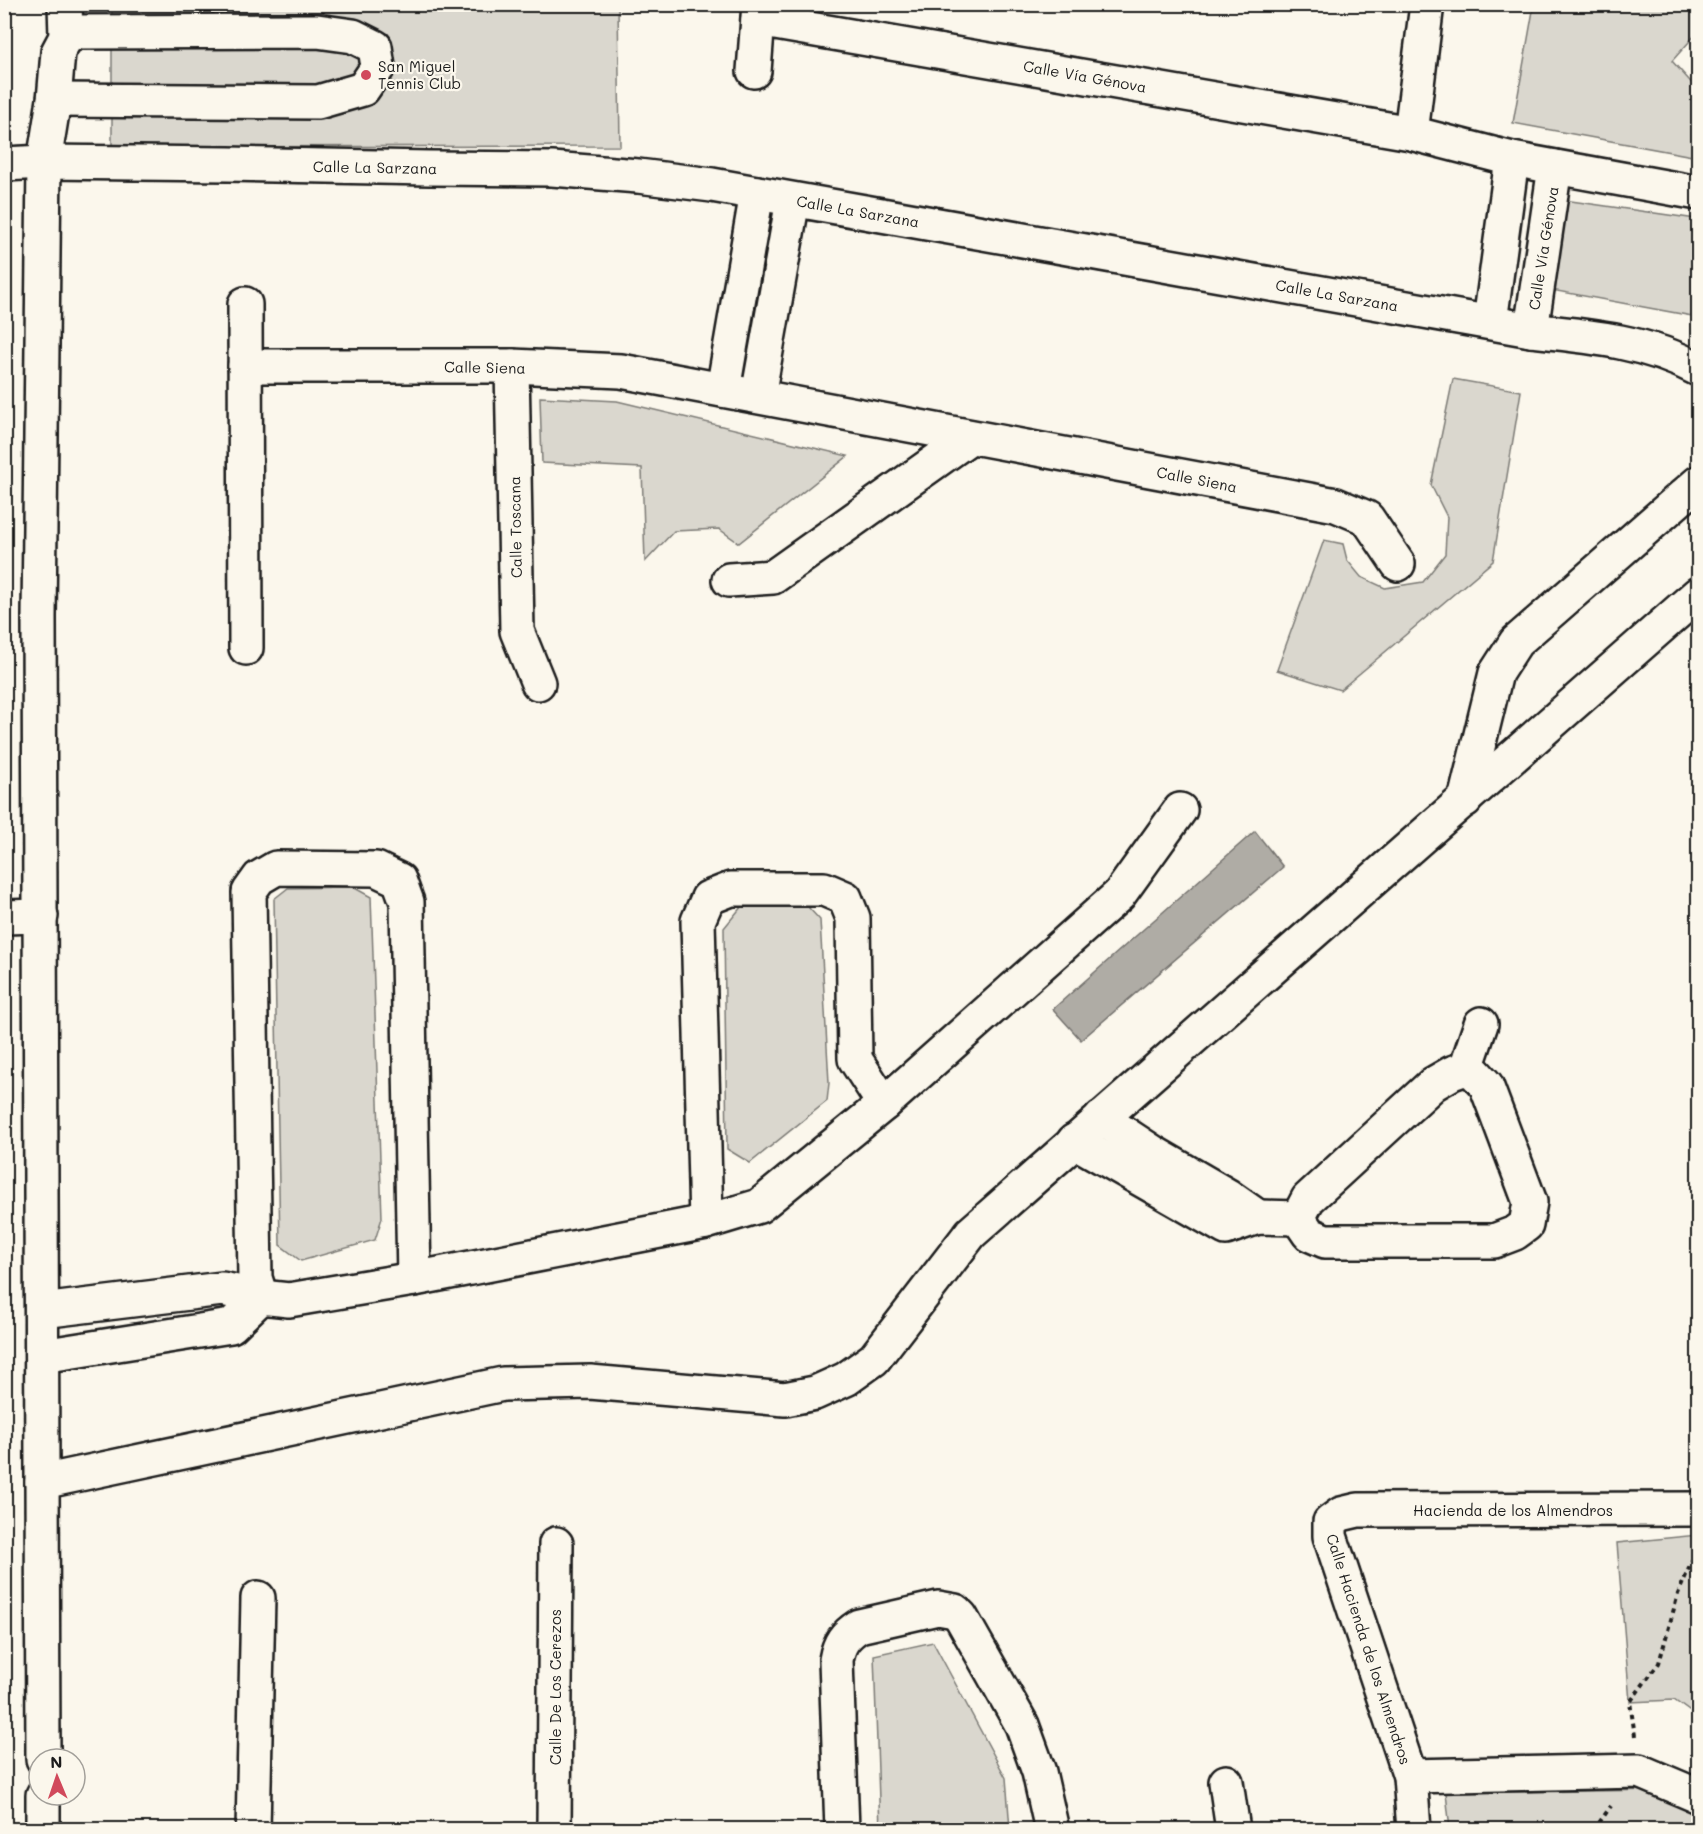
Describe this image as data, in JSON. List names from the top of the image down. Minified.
{"streets":{"street":["Calle Vía Génova","Calle La Sarzana","Calle Siena","Calle Toscana","Hacienda de los Almendros","Calle Hacienda de los Almendros","Calle De Los Cerezos"]},"crossings":[["Calle Vía Génova","Calle La Sarzana"],["Calle Siena","Calle Toscana"],["Hacienda de los Almendros","Calle Hacienda de los Almendros"]],"places":["San Miguel Tennis Club"],"north":"top"}
